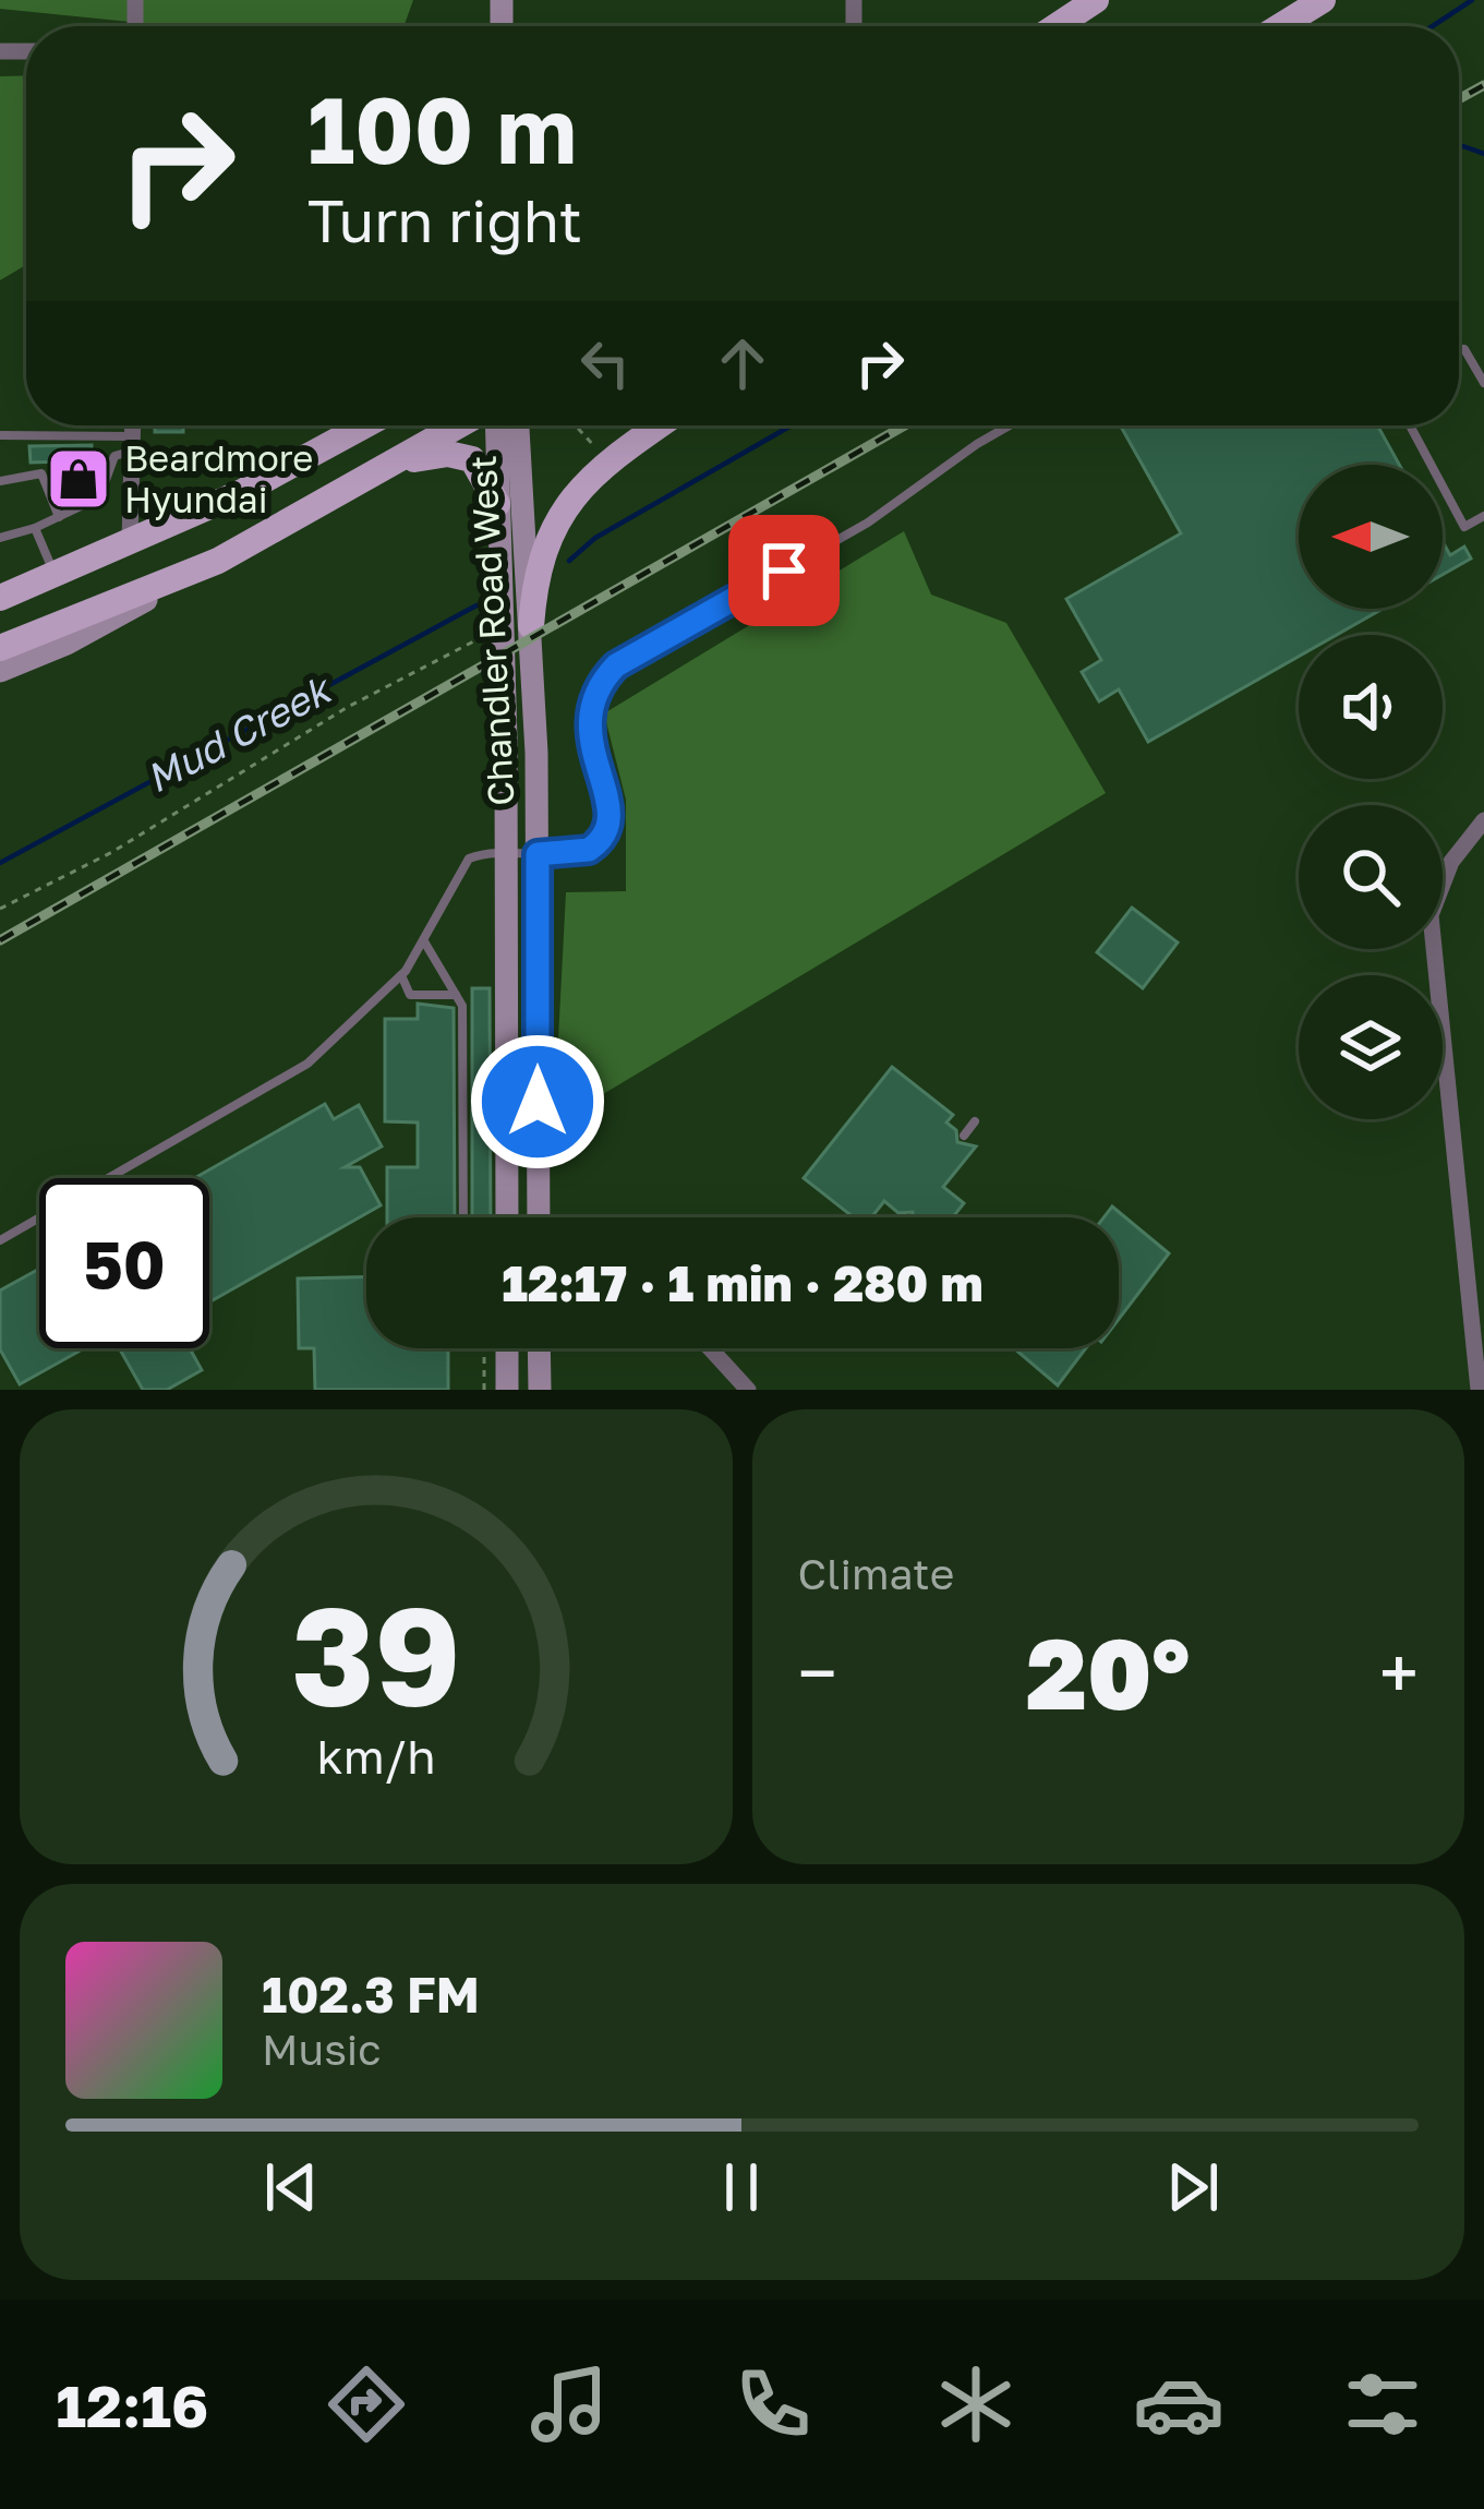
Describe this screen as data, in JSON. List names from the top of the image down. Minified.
{"streets":{"main road":["Chandler Road West"]},"water":["Mud Creek"],"places":{"shop":["Beardmore Hyundai"]},"north":"left","page":{"turn":["100 m","Turn right"],"limit":"50","trip":"12:17 · 1 min · 280 m","tile":"Climate","heat":["−","20°","+"],"song":["102.3 FM","Music"],"tabs":"12:16","gauge":["39","km/h"]}}
